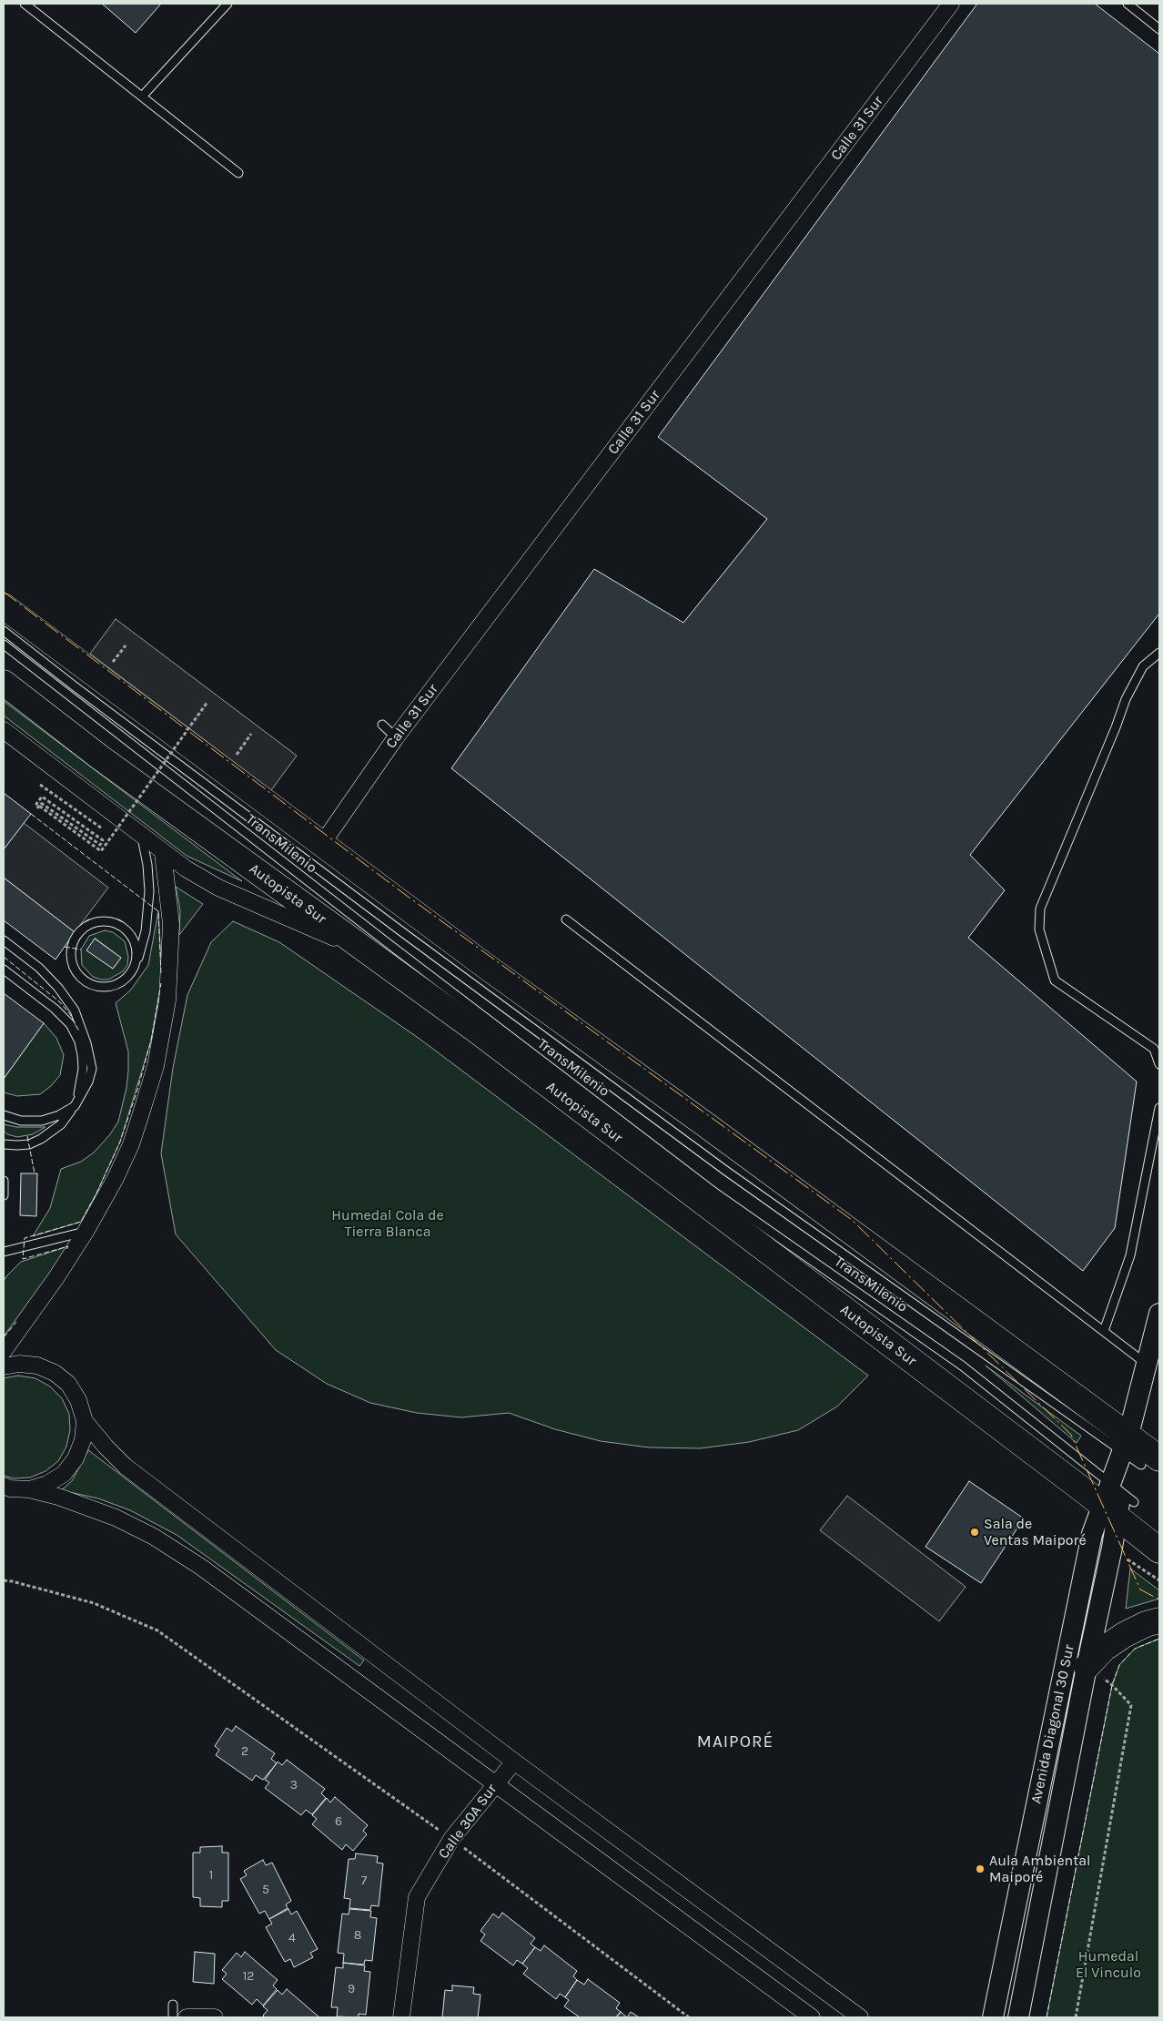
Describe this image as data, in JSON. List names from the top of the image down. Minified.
{"streets":{"highway":["Autopista Sur"],"street":["Calle 31 Sur","Avenida Diagonal 30 Sur","Calle 30A Sur"],"lane":["TransMilenio"]},"crossings":[["TransMilenio","Autopista Sur"],["TransMilenio","Avenida Diagonal 30 Sur"],["Autopista Sur","Avenida Diagonal 30 Sur"]],"districts":["MAIPORÉ"],"parks":["Humedal Cola de Tierra Blanca","Humedal El Vinculo"],"places":["Sala de Ventas Maiporé","Aula Ambiental Maiporé"],"house_numbers":["2","3","6","1","7","5","8","4","12","9"]}
